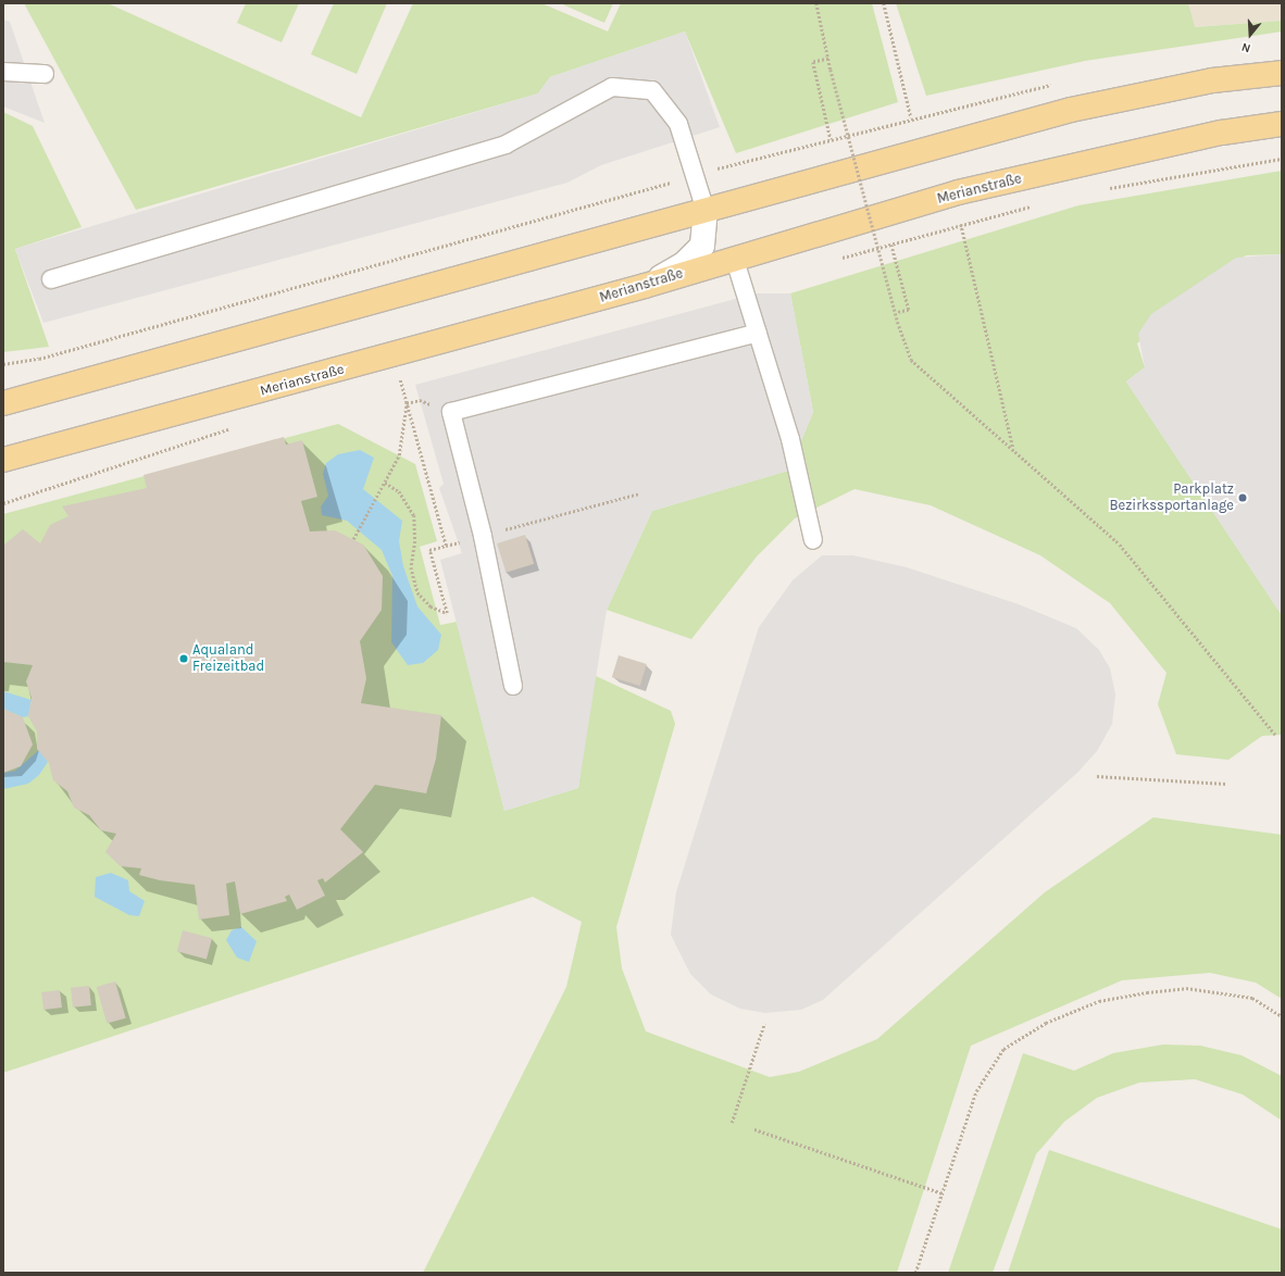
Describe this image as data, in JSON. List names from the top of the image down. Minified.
{"streets":{"main road":["Merianstraße"]},"places":["Parkplatz Bezirkssportanlage","Aqualand Freizeitbad"],"north":"bottom"}
